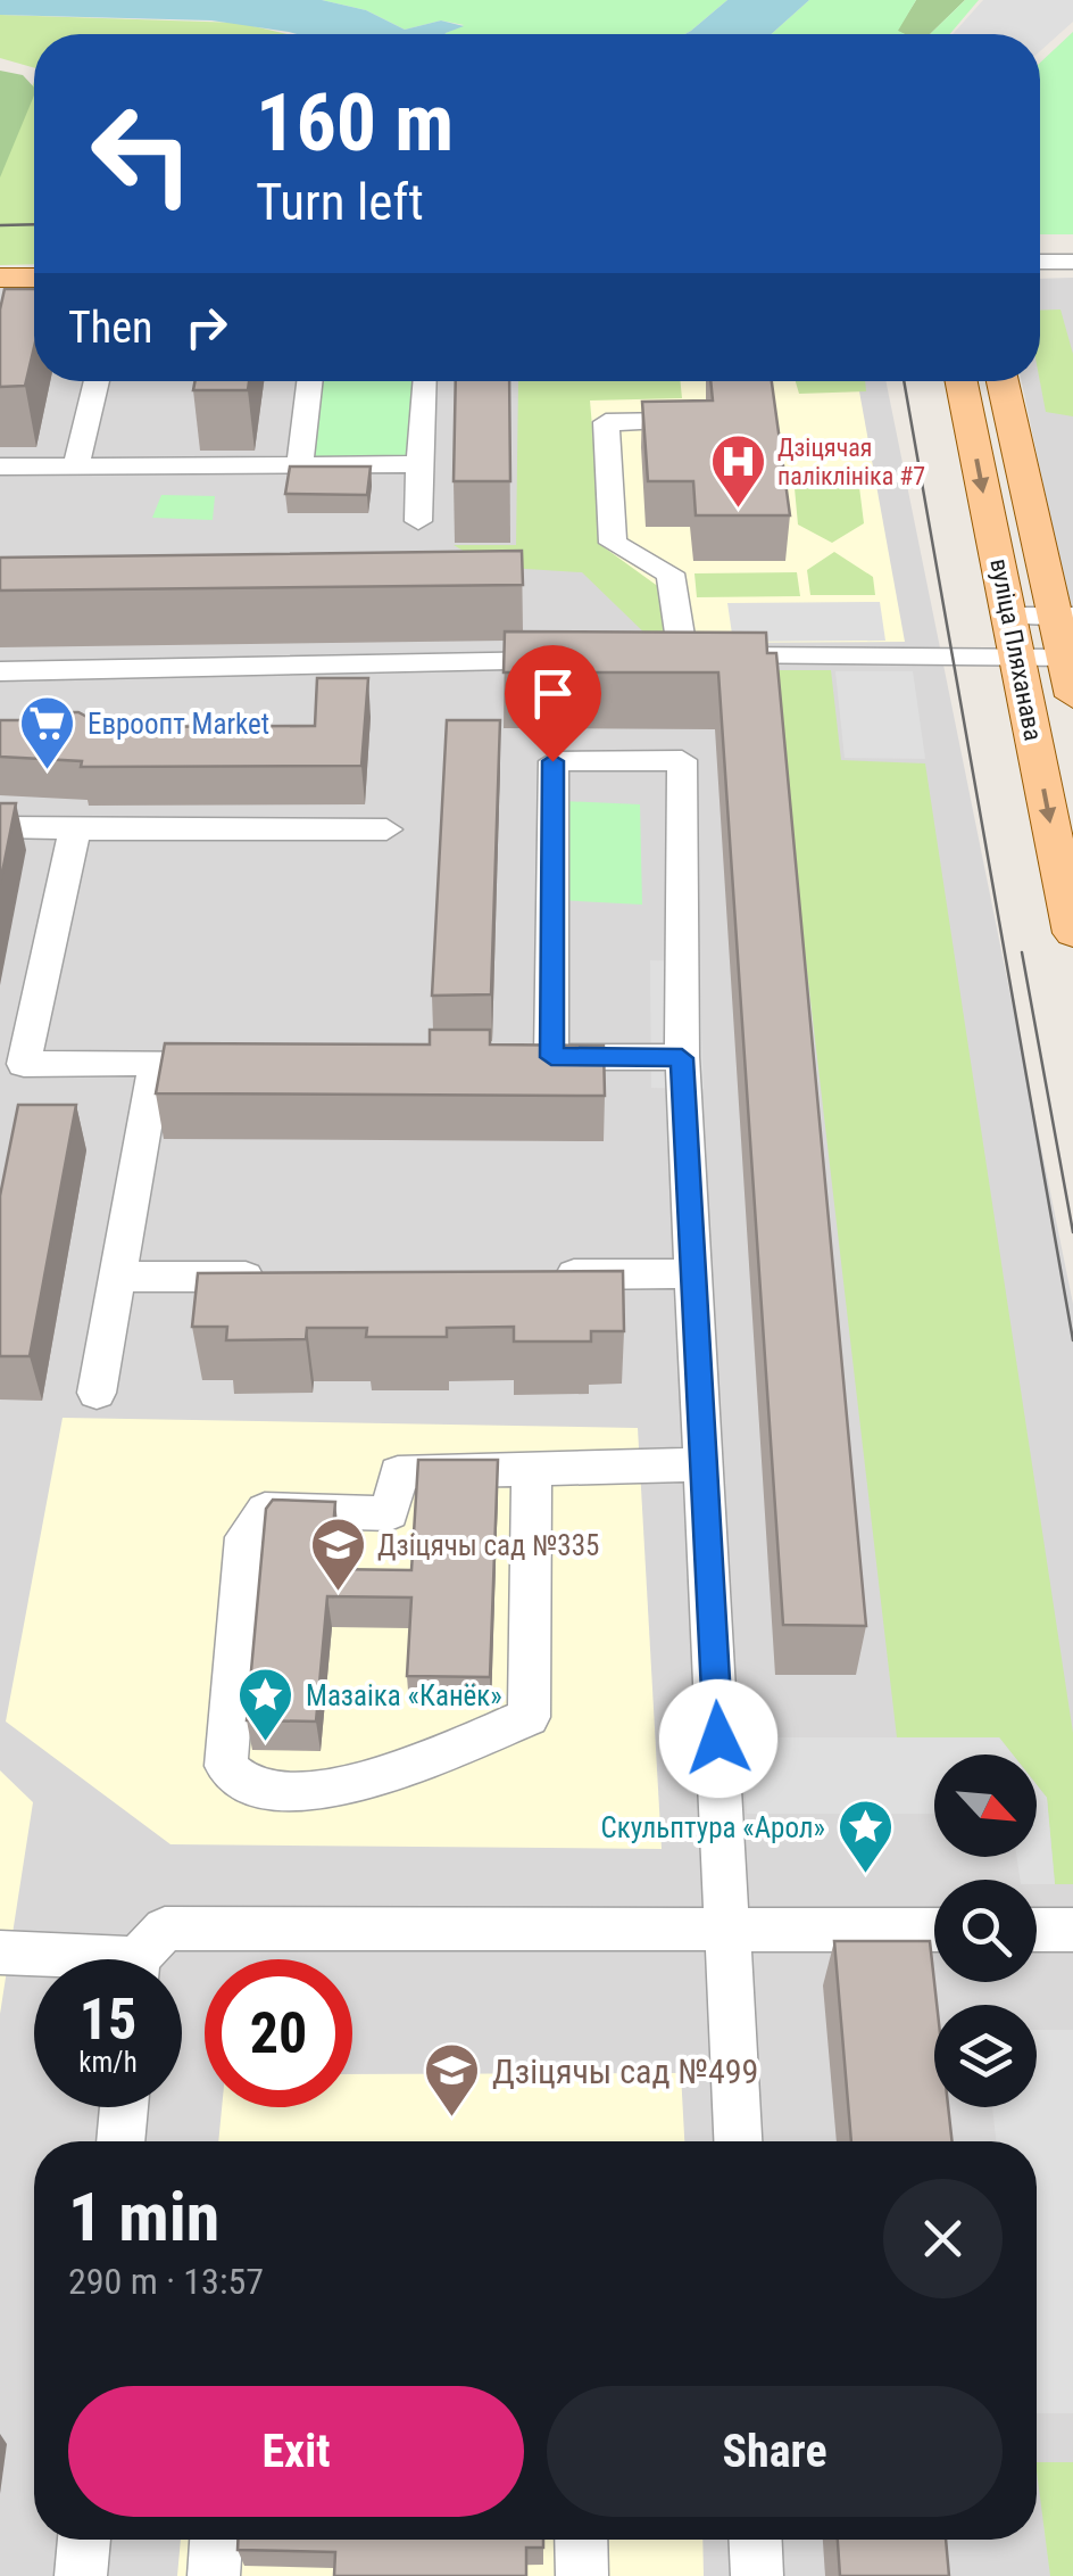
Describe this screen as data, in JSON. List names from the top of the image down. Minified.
{"streets":{"main road":["вуліца Пляханава"]},"places":{"hospital":["Дзіцячая паліклініка #7"],"supermarket":["Евроопт Market"],"school or university":["Дзіцячы сад №335","Дзіцячы сад №499"],"place":["Мазаіка «Канёк»","Скульптура «Арол»"]},"north":"bottom right","page":{"turn":["160 m","Turn left"],"then":"Then","speed":"15 km/h","limit":"20","heading":["1 min","290 m · 13:57"],"buttons":["Exit","Share"]}}
